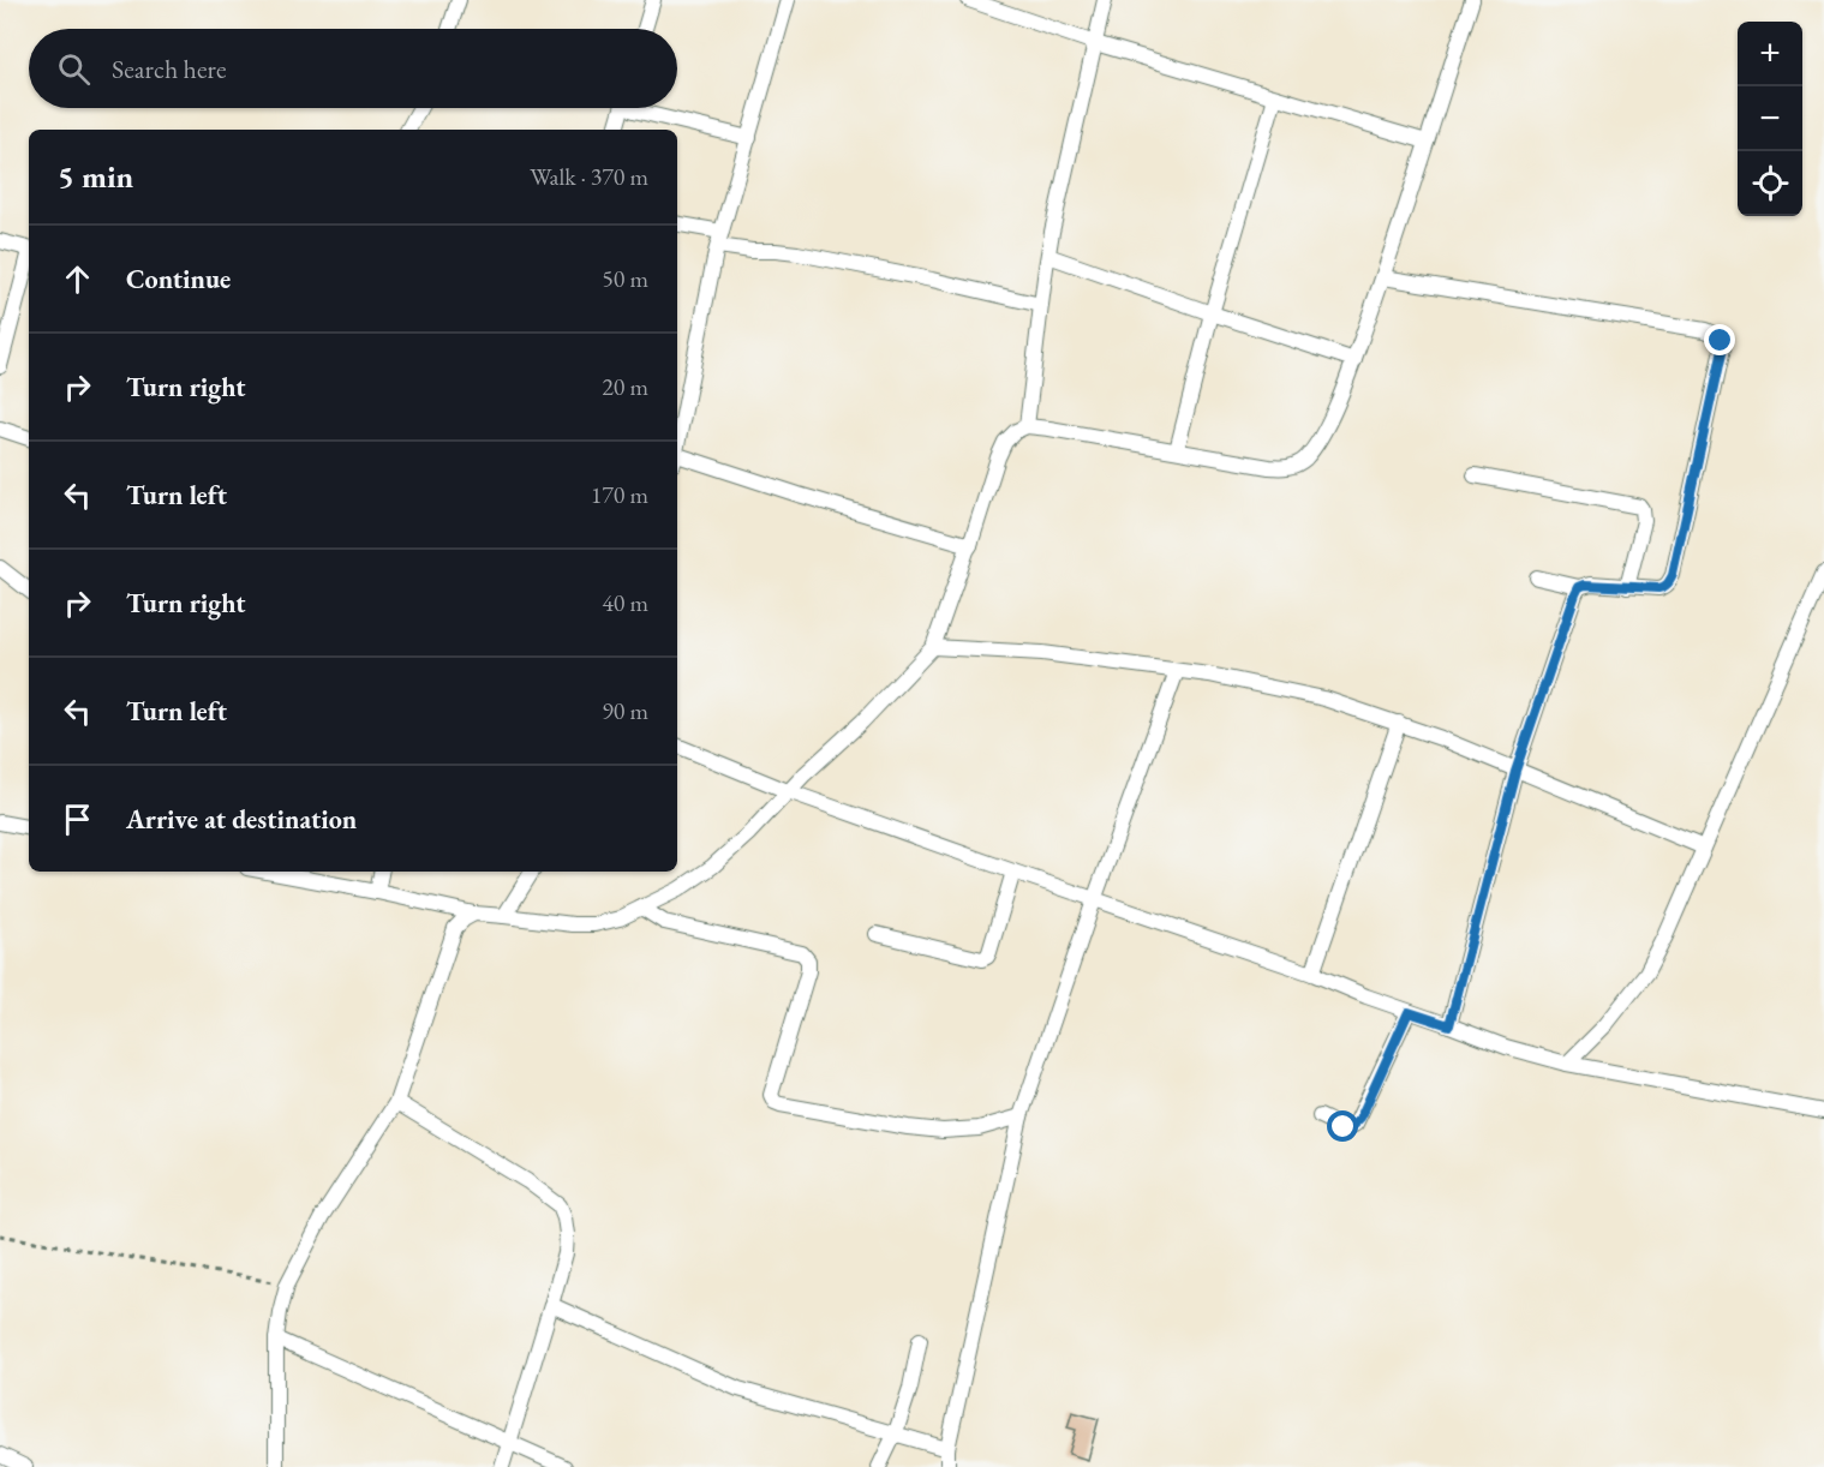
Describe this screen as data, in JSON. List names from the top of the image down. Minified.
{"page":{"map_buttons":["+","−"],"search":"Search here","heading":["5 min","Walk · 370 m"],"list":[["Continue","50 m"],["Turn right","20 m"],["Turn left","170 m"],["Turn right","40 m"],["Turn left","90 m"],"Arrive at destination"]}}
